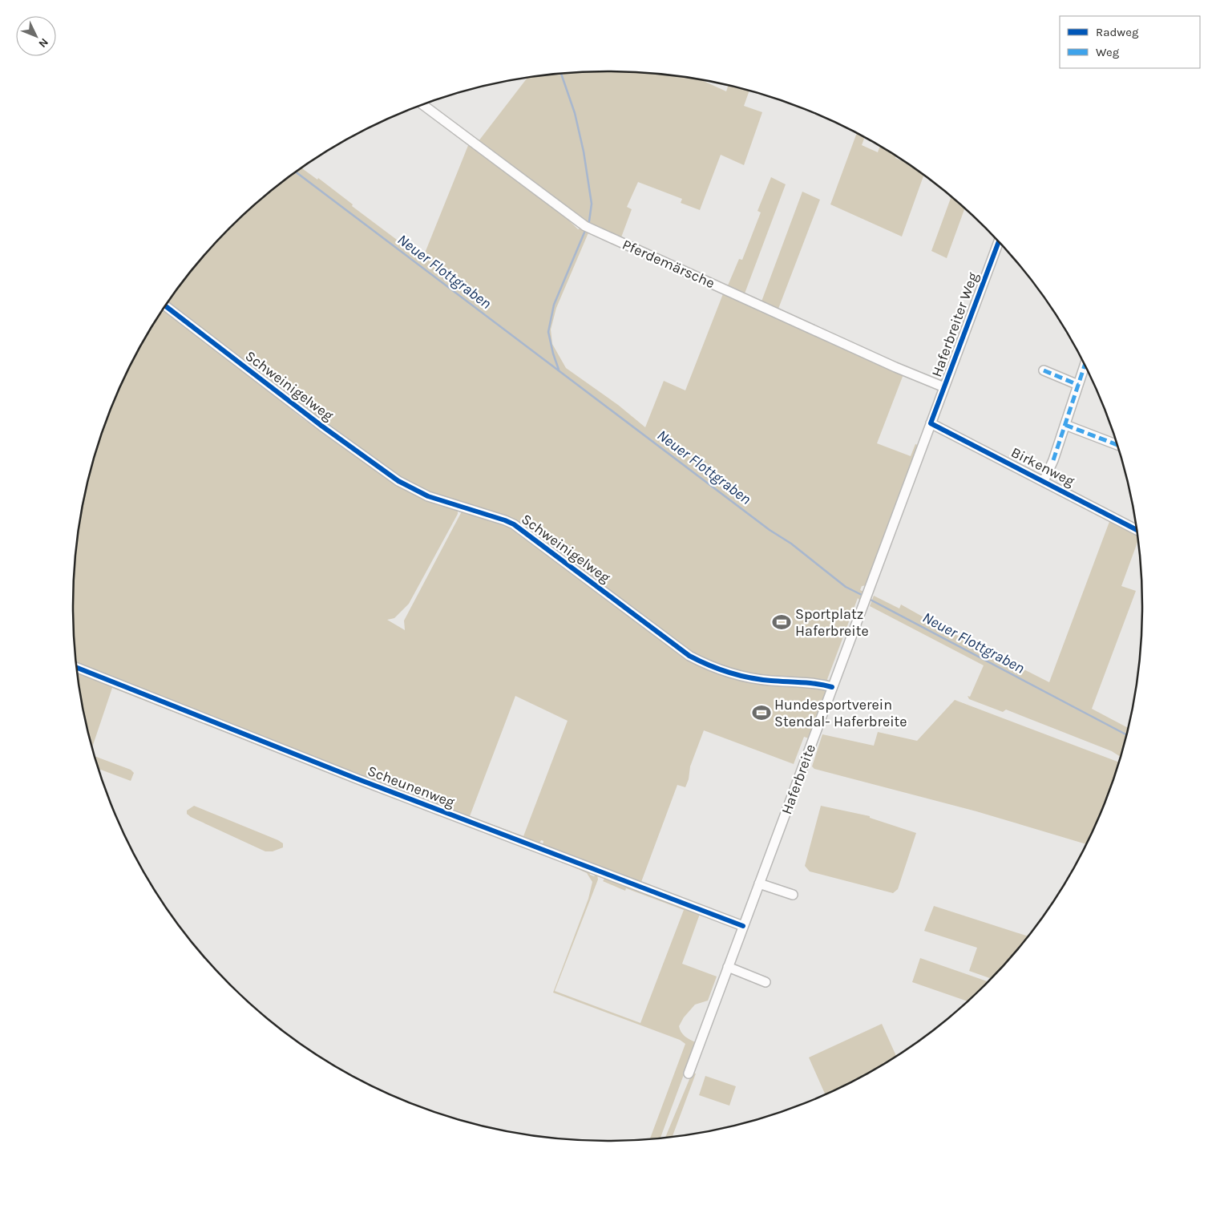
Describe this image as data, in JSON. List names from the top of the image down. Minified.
{"streets":{"street":["Pferdemärsche","Haferbreiter Weg","Schweinigelweg","Birkenweg","Haferbreite","Scheunenweg"]},"crossings":[["Pferdemärsche","Haferbreiter Weg"],["Haferbreiter Weg","Birkenweg"],["Haferbreiter Weg","Haferbreite"],["Schweinigelweg","Haferbreite"],["Haferbreite","Scheunenweg"]],"water":["Neuer Flottgraben"],"places":{"sports":["Sportplatz Haferbreite","Hundesportverein Stendal- Haferbreite"]},"legend":["Radweg","Weg"],"north":"bottom right"}
